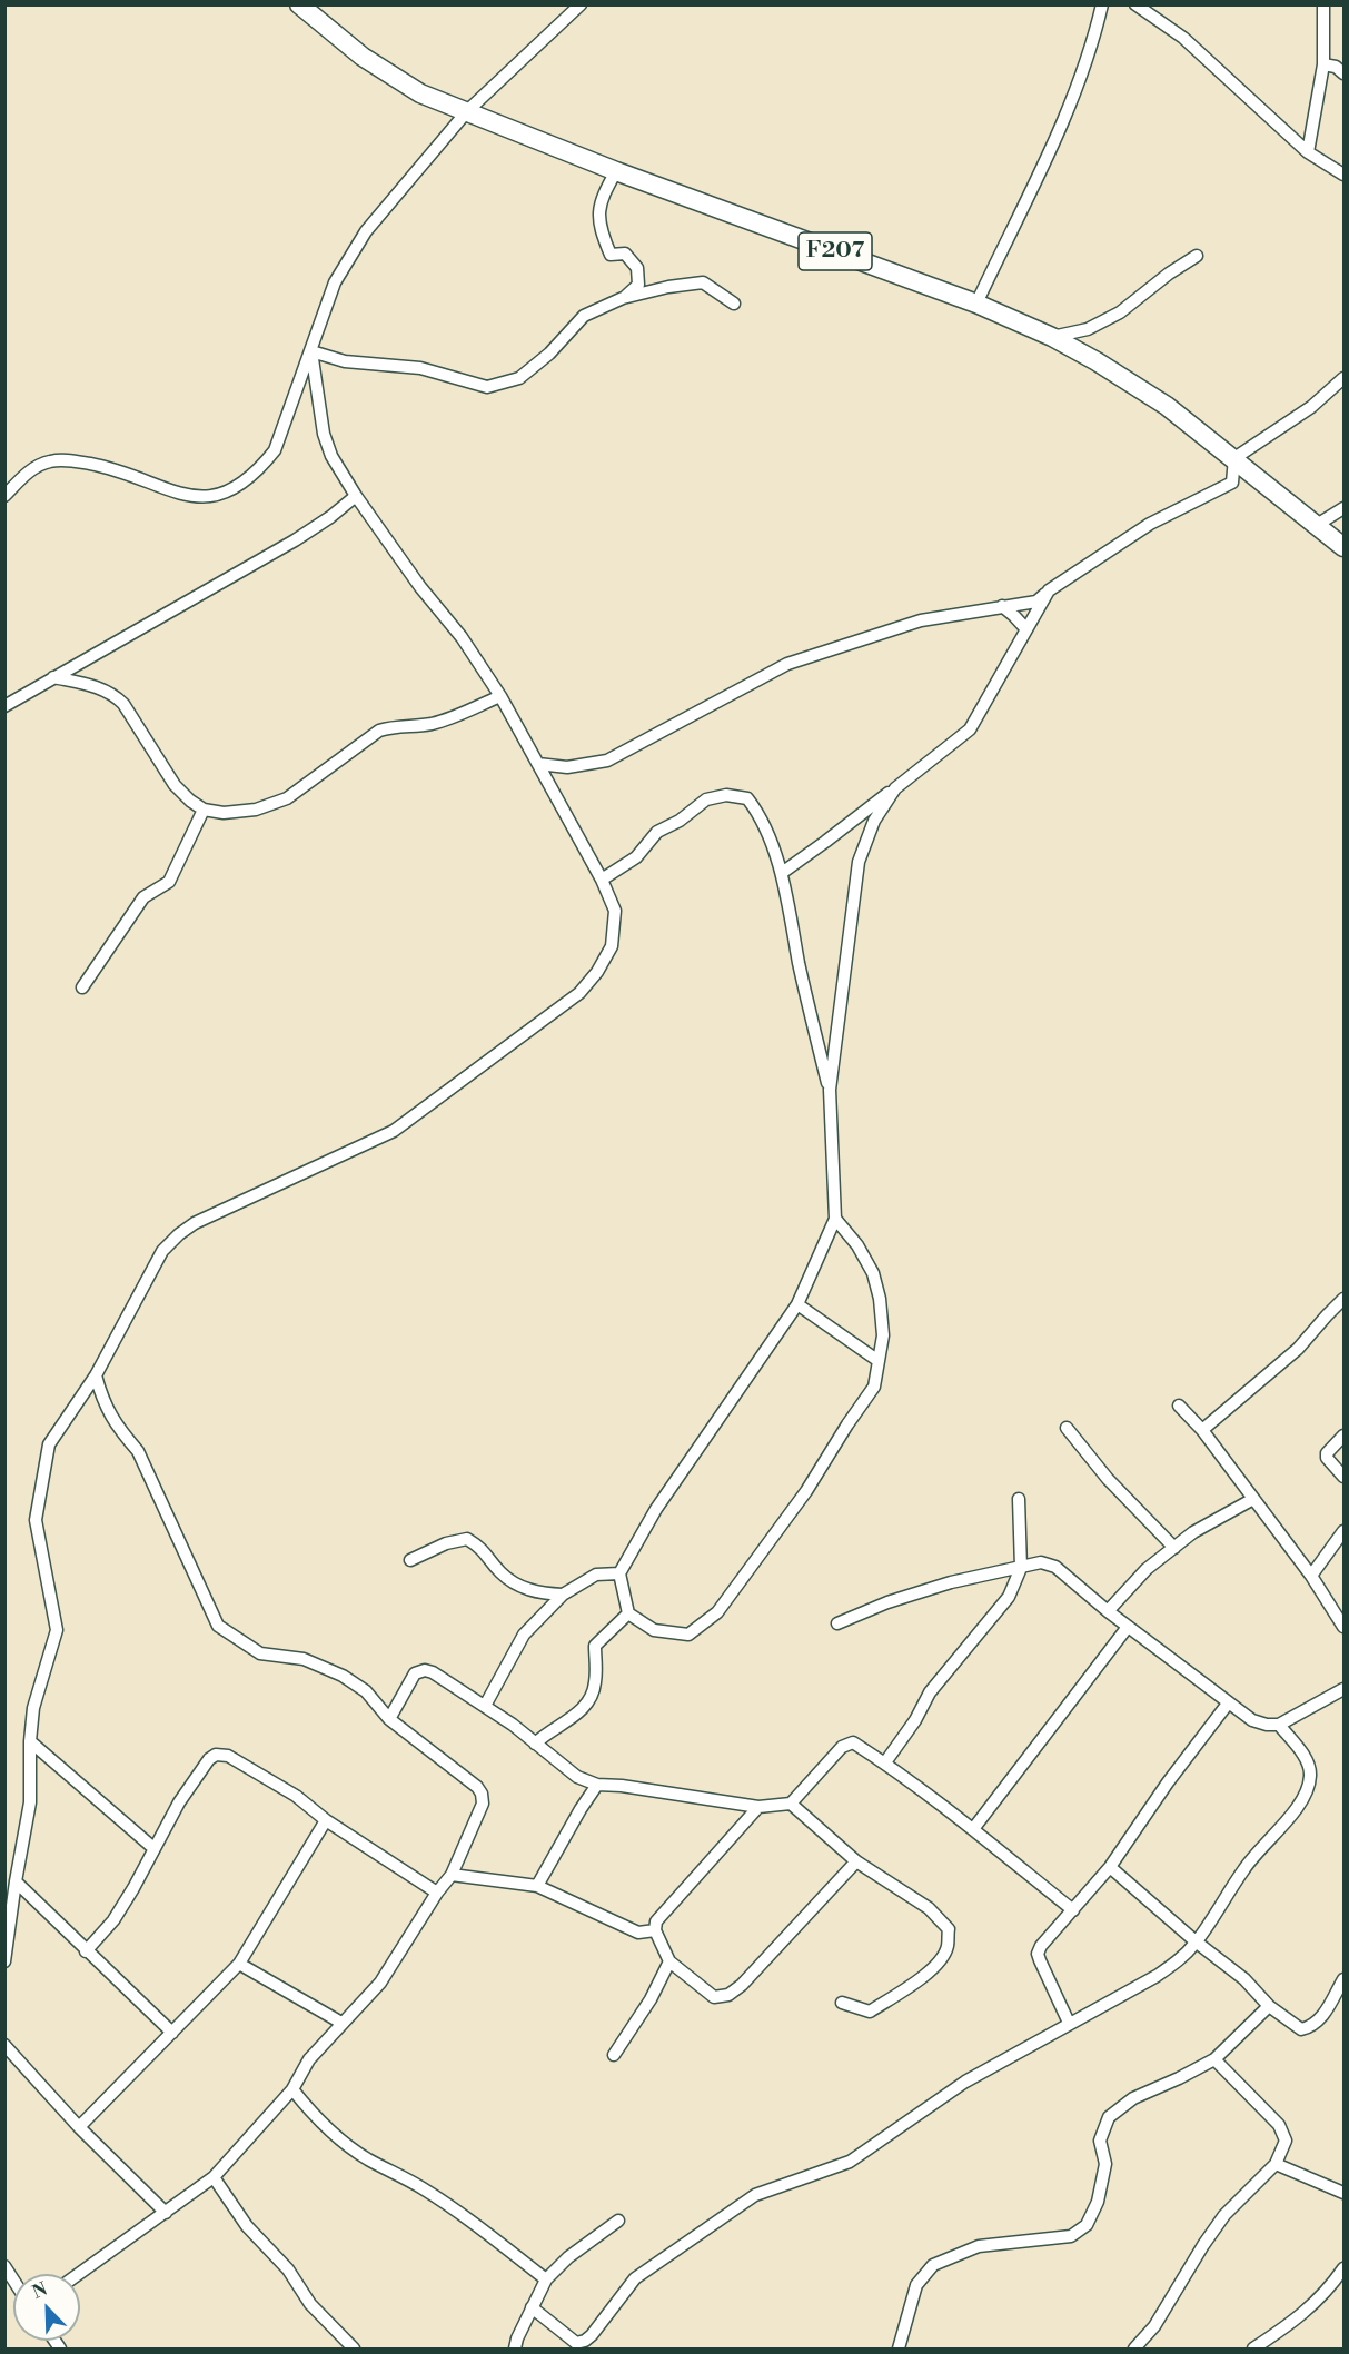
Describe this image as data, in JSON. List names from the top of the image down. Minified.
{"streets":{"main road":["F207"]},"north":"top left"}
